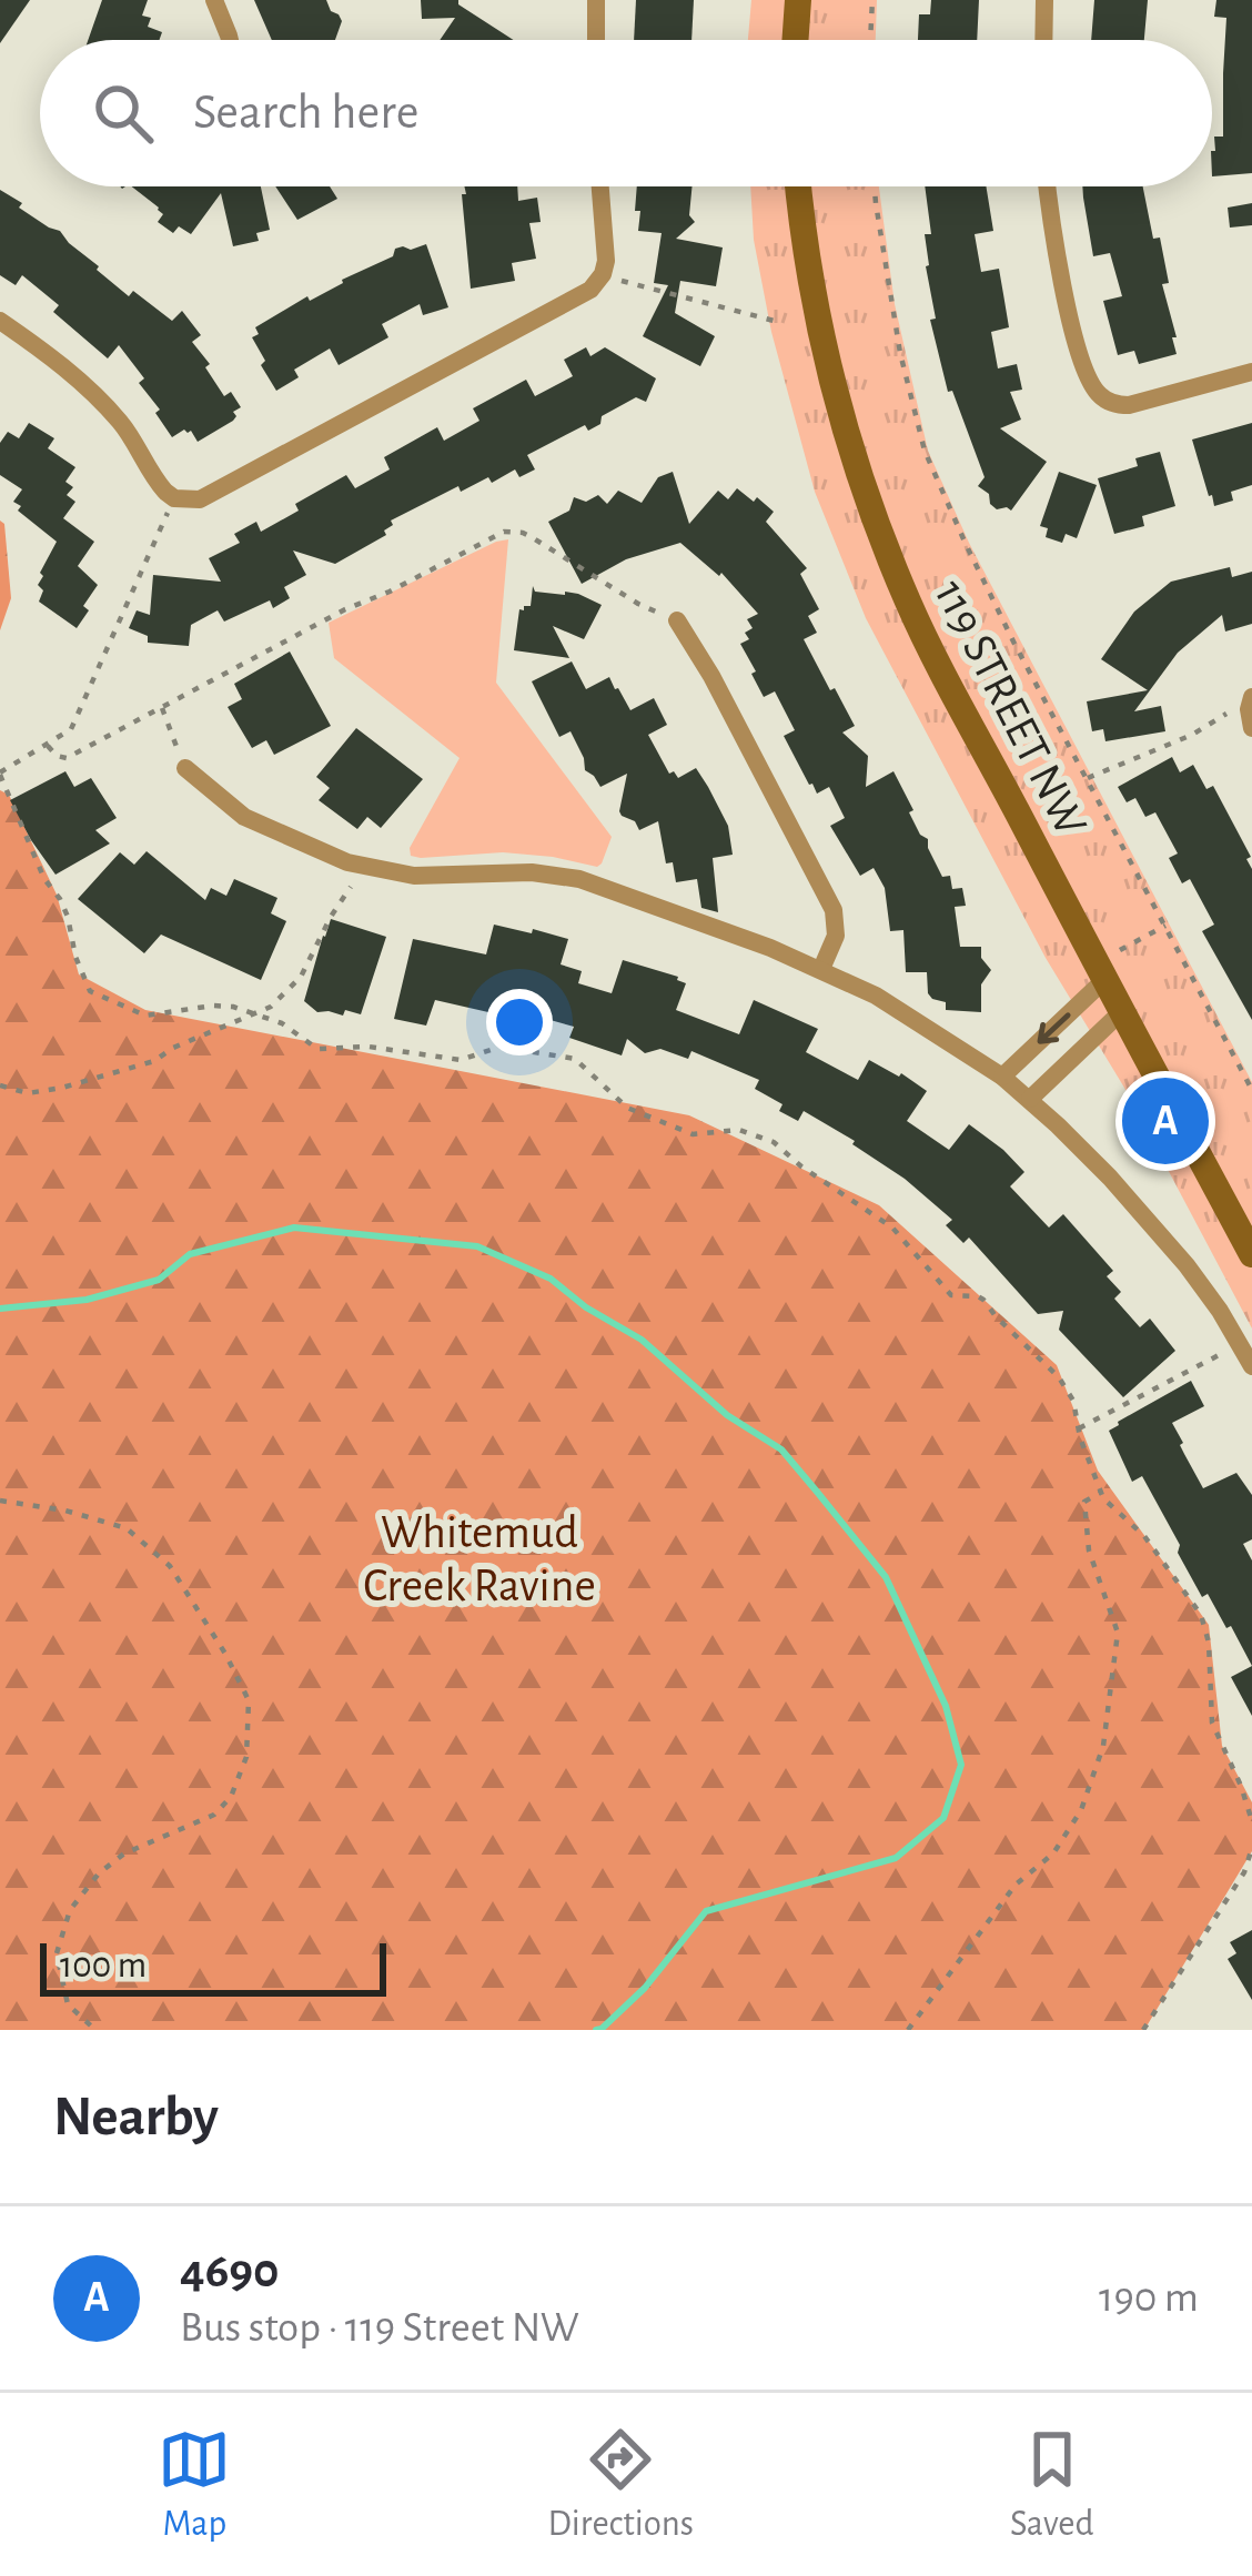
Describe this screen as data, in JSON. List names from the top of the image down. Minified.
{"streets":{"street":["119 STREET NW"]},"parks":["Whitemud Creek Ravine"],"scale_bar":"100 m","page":{"search":"Search here","pins":"A","scale":"100 m","heading":"Nearby","list":[{"mark":"A","name":"4690","note":"Bus stop · 119 Street NW","value":"190 m"}],"nav":["Map","Directions","Saved"]}}
